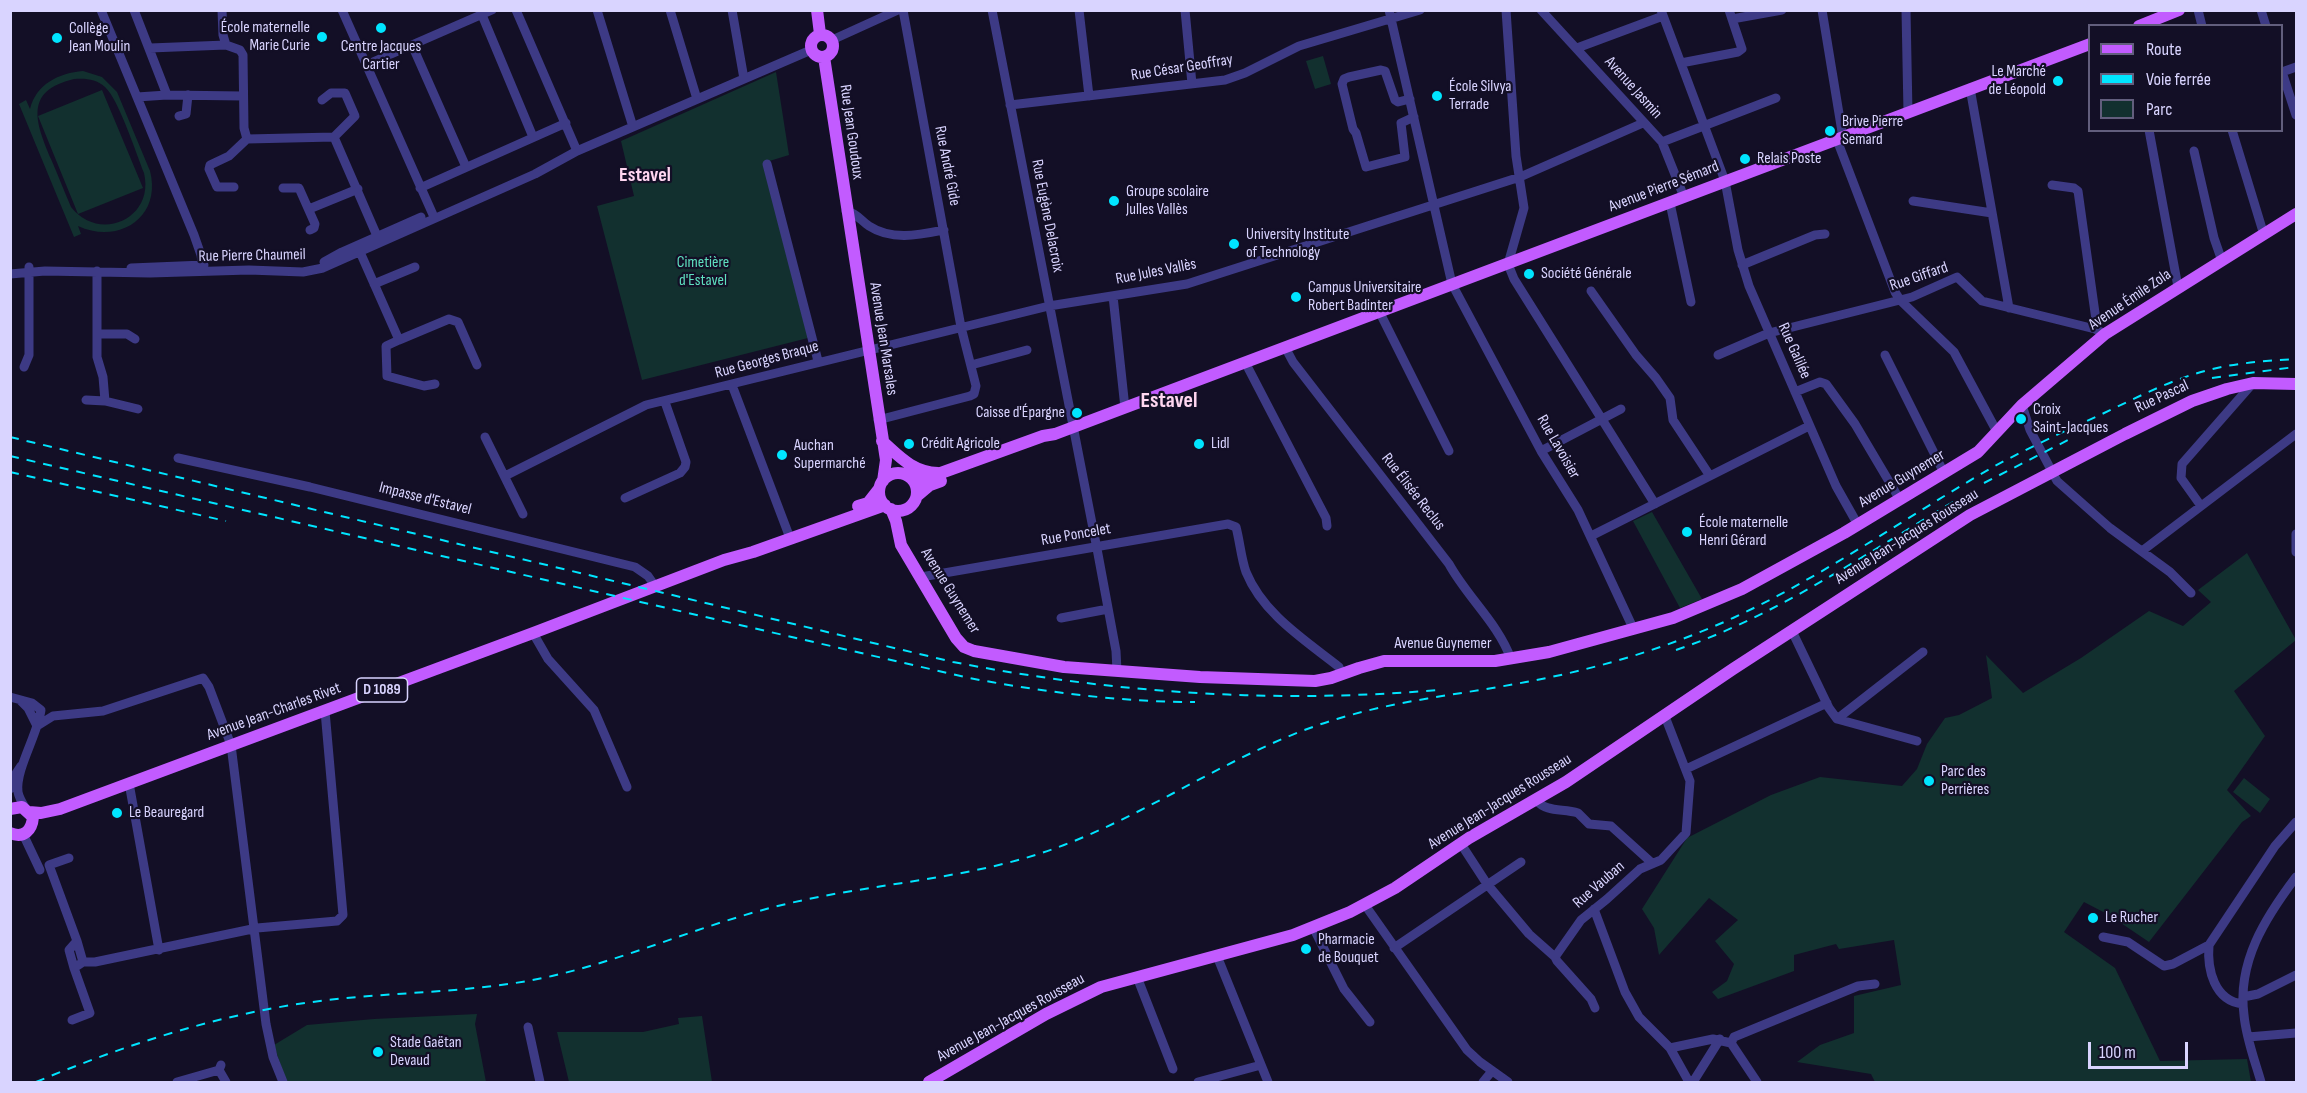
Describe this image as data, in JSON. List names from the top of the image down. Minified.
{"streets":{"main road":["Rue Jean Goudoux","Avenue Pierre Sémard","Avenue Émile Zola","Avenue Jean Marsales","Rue Pascal","Avenue Guynemer","Avenue Jean-Jacques Rousseau","D 1089","Avenue Jean-Charles Rivet"],"street":["Rue César Geoffray","Avenue Jasmin","Rue André Gide","Rue Eugène Delacroix","Rue Pierre Chaumeil","Rue Jules Vallès","Rue Giffard","Rue Galilée","Rue Georges Braque","Rue Lavoisier","Rue Élisée Reclus","Impasse d'Estavel","Rue Poncelet","Rue Vauban"]},"crossings":[["Rue César Geoffray","Rue Eugène Delacroix"],["Rue César Geoffray","Rue Lavoisier"],["Avenue Jasmin","Avenue Pierre Sémard"],["Avenue Jasmin","Rue Jules Vallès"],["Rue Jean Goudoux","Rue Pierre Chaumeil"],["Rue Jean Goudoux","Avenue Jean Marsales"],["Rue André Gide","Avenue Jean Marsales"],["Rue André Gide","Rue Georges Braque"],["Avenue Pierre Sémard","Rue Eugène Delacroix"],["Avenue Pierre Sémard","Rue Galilée"],["Avenue Pierre Sémard","Rue Lavoisier"],["Avenue Pierre Sémard","Rue Élisée Reclus"],["Rue Eugène Delacroix","Rue Jules Vallès"],["Rue Eugène Delacroix","Rue Georges Braque"],["Rue Eugène Delacroix","Avenue Guynemer"],["Rue Eugène Delacroix","Rue Poncelet"],["Rue Jules Vallès","Rue Georges Braque"],["Rue Jules Vallès","Rue Lavoisier"],["Rue Giffard","Avenue Émile Zola"],["Rue Giffard","Rue Galilée"],["Avenue Émile Zola","Avenue Guynemer"],["Avenue Jean Marsales","Rue Georges Braque"],["Avenue Jean Marsales","Avenue Guynemer"],["Avenue Jean Marsales","D 1089"],["Rue Galilée","Avenue Guynemer"],["Rue Pascal","Avenue Jean-Jacques Rousseau"],["Rue Lavoisier","Avenue Guynemer"],["Avenue Guynemer","Rue Élisée Reclus"],["Avenue Guynemer","Rue Poncelet"],["Avenue Guynemer","D 1089"],["Impasse d'Estavel","D 1089"],["Impasse d'Estavel","Avenue Jean-Charles Rivet"],["Avenue Jean-Jacques Rousseau","Rue Vauban"],["D 1089","Avenue Jean-Charles Rivet"]],"districts":["Estavel","Estavel"],"parks":["Cimetière d'Estavel"],"places":["Centre Jacques Cartier","École maternelle Marie Curie","Collège Jean Moulin","Le Marché de Léopold","École Silvya Terrade","Brive Pierre Semard","Relais Poste","Groupe scolaire Julles Vallès","University Institute of Technology","Société Générale","Campus Universitaire Robert Badinter","Caisse d'Épargne","Croix Saint-Jacques","Crédit Agricole","Lidl","Auchan Supermarché","École maternelle Henri Gérard","Parc des Perrières","Le Beauregard","Le Rucher","Pharmacie de Bouquet","Stade Gaëtan Devaud"],"legend":["Route","Voie ferrée","Parc"],"scale_bar":"100 m"}
